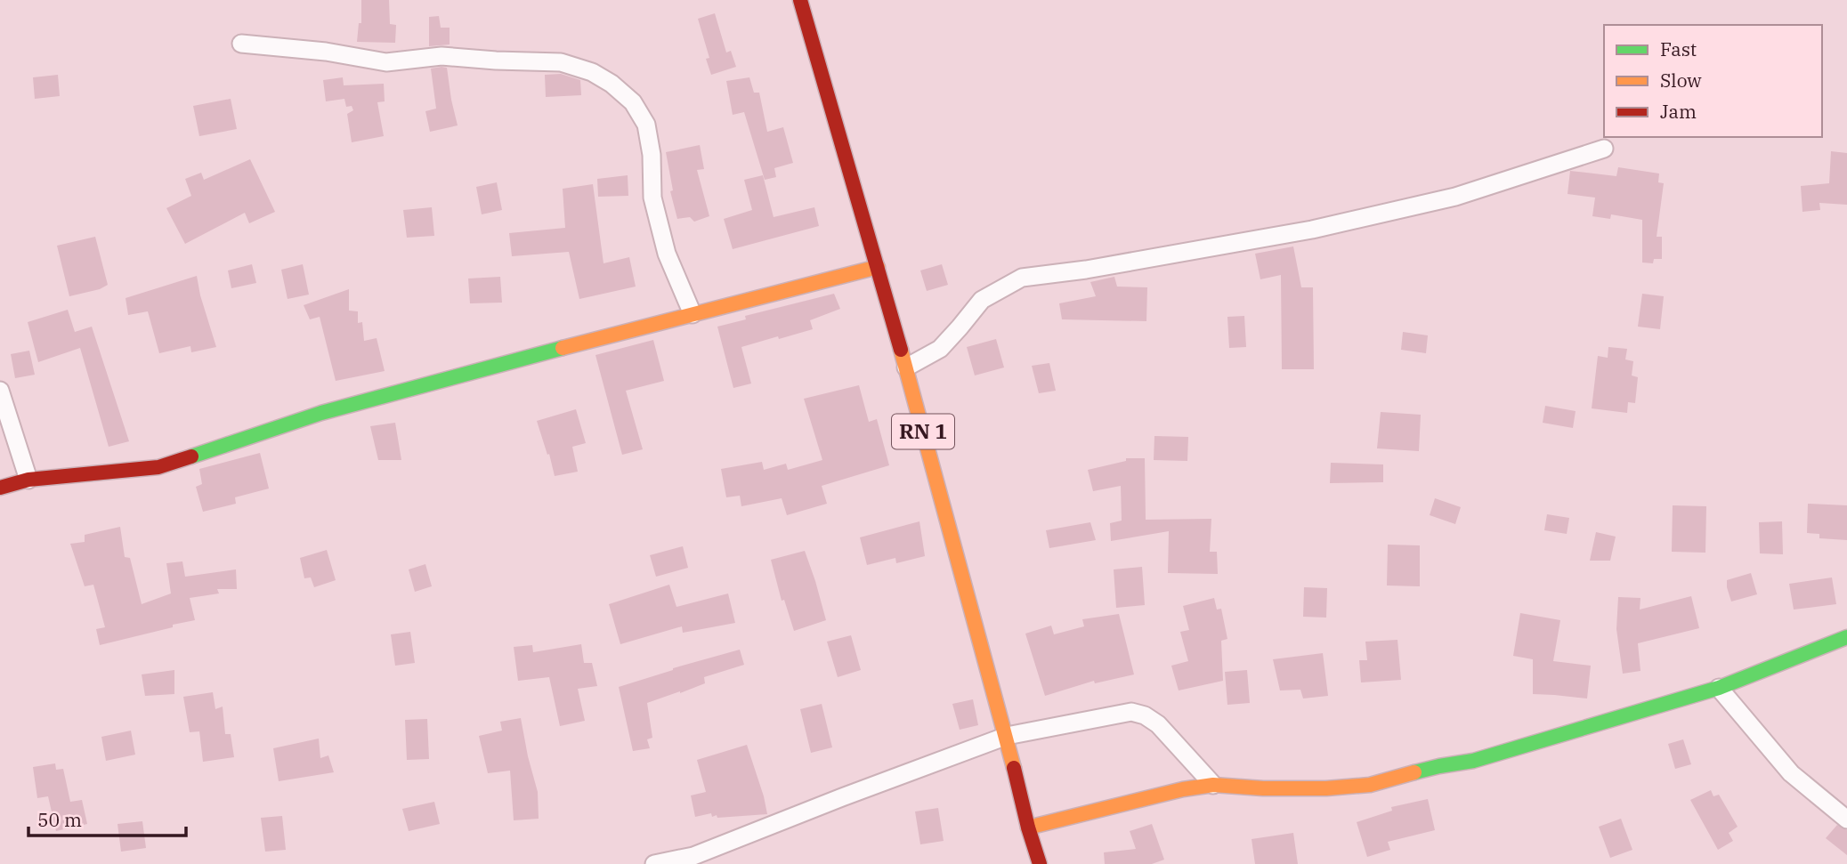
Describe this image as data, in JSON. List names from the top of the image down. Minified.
{"streets":{"street":["RN 1"]},"legend":["Fast","Slow","Jam"],"scale_bar":"50 m"}
